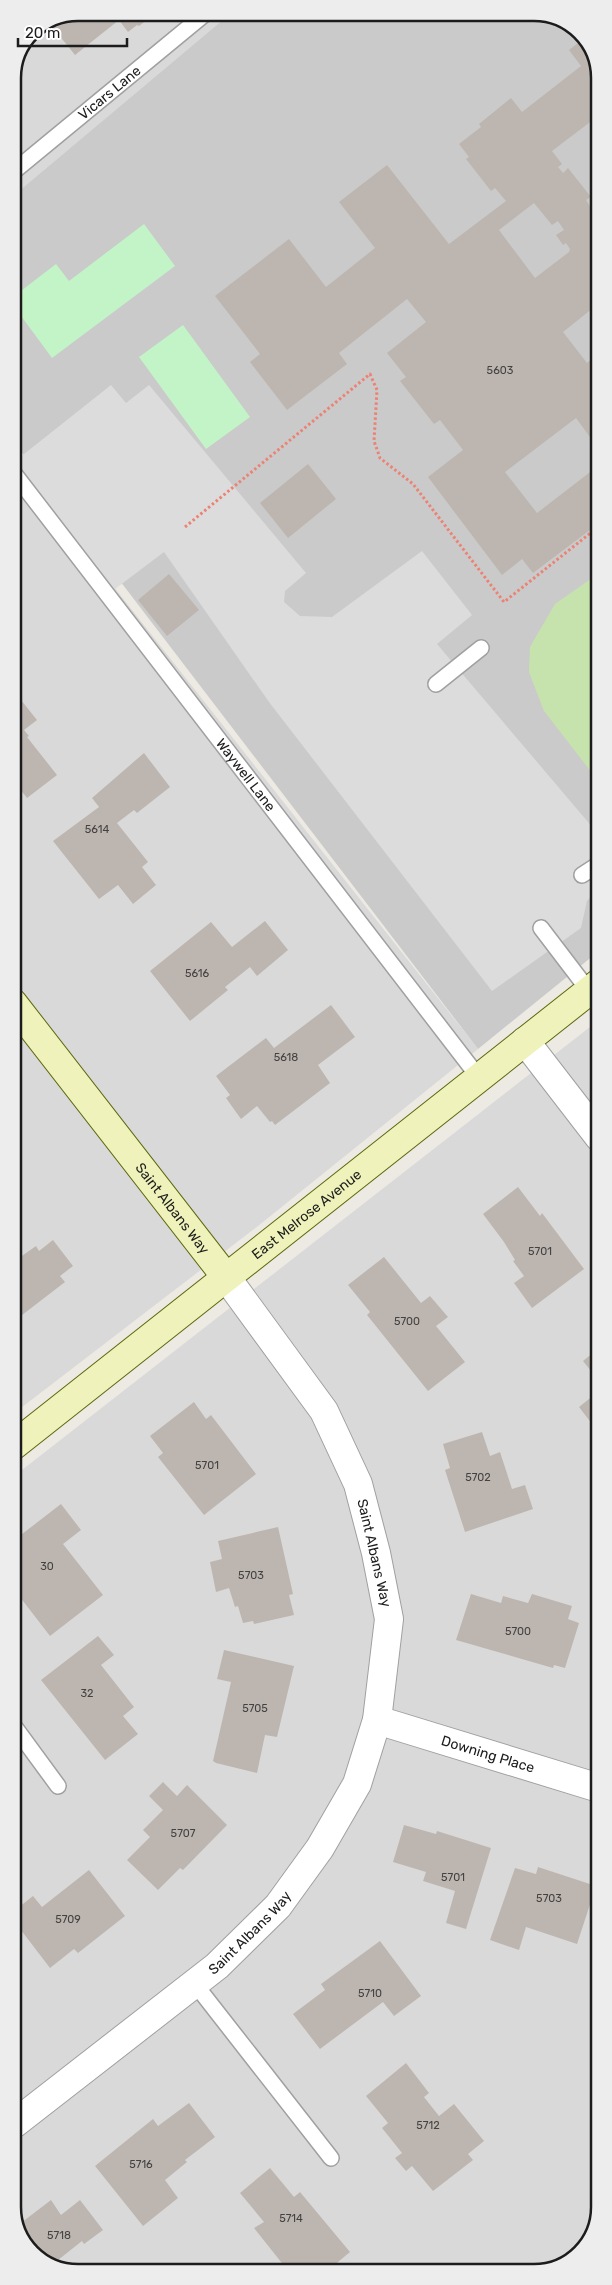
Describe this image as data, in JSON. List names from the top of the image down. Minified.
{"streets":{"street":["Saint Albans Way","East Melrose Avenue","Downing Place"],"lane":["Vicars Lane","Waywell Lane"]},"crossings":[["Waywell Lane","East Melrose Avenue"],["Saint Albans Way","East Melrose Avenue"],["Saint Albans Way","Downing Place"]],"house_numbers":["5603","5614","5616","5618","5701","5700","5701","5702","30","5703","5700","32","5705","5707","5701","5703","5709","5710","5712","5716","5714","5718"],"scale_bar":"20 m"}
